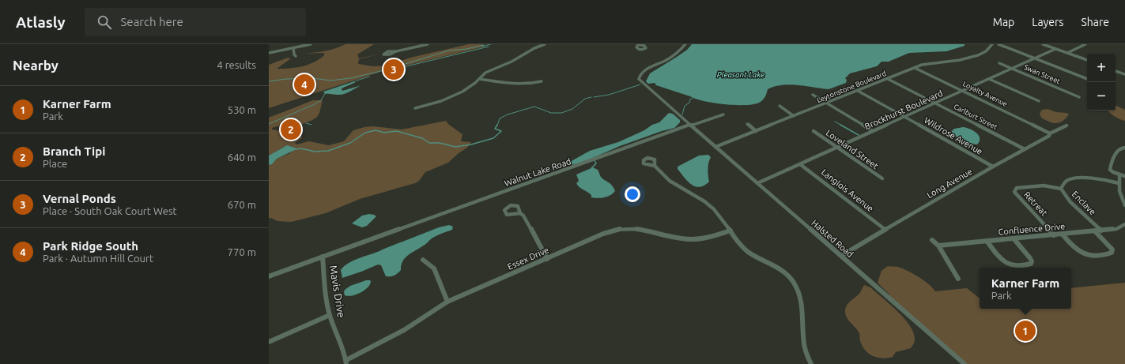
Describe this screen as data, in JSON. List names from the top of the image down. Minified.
{"streets":{"street":["Swan Street","Leytonstone Boulevard","Loyalty Avenue","Brockhurst Boulevard","Carlburt Street","Wildrose Avenue","Loveland Street","Walnut Lake Road","Long Avenue","Langlois Avenue","Enclave","Retreat","Confluence Drive","Halsted Road","Essex Drive","Mavis Drive"]},"crossings":[["Swan Street","Brockhurst Boulevard"],["Leytonstone Boulevard","Loyalty Avenue"],["Leytonstone Boulevard","Carlburt Street"],["Leytonstone Boulevard","Wildrose Avenue"],["Leytonstone Boulevard","Halsted Road"],["Loyalty Avenue","Brockhurst Boulevard"],["Loyalty Avenue","Long Avenue"],["Brockhurst Boulevard","Carlburt Street"],["Brockhurst Boulevard","Wildrose Avenue"],["Brockhurst Boulevard","Loveland Street"],["Brockhurst Boulevard","Langlois Avenue"],["Brockhurst Boulevard","Halsted Road"],["Carlburt Street","Long Avenue"],["Wildrose Avenue","Long Avenue"],["Walnut Lake Road","Halsted Road"],["Walnut Lake Road","Mavis Drive"],["Long Avenue","Langlois Avenue"],["Long Avenue","Halsted Road"],["Enclave","Retreat"],["Enclave","Confluence Drive"],["Retreat","Confluence Drive"],["Essex Drive","Mavis Drive"]],"water":["Pleasant Lake"],"page":{"header":"Atlasly","search":"Search here","nav":["Map","Layers","Share"],"heading":["Nearby","4 results"],"map_buttons":["+","−"],"pins":["3","4","2","1"],"list":[{"mark":"1","name":"Karner Farm","note":"Park","value":"530 m"},{"mark":"2","name":"Branch Tipi","note":"Place","value":"640 m"},{"mark":"3","name":"Vernal Ponds","note":"Place · South Oak Court West","value":"670 m"},{"mark":"4","name":"Park Ridge South","note":"Park · Autumn Hill Court","value":"770 m"}],"popup":["Karner Farm","Park"]}}
